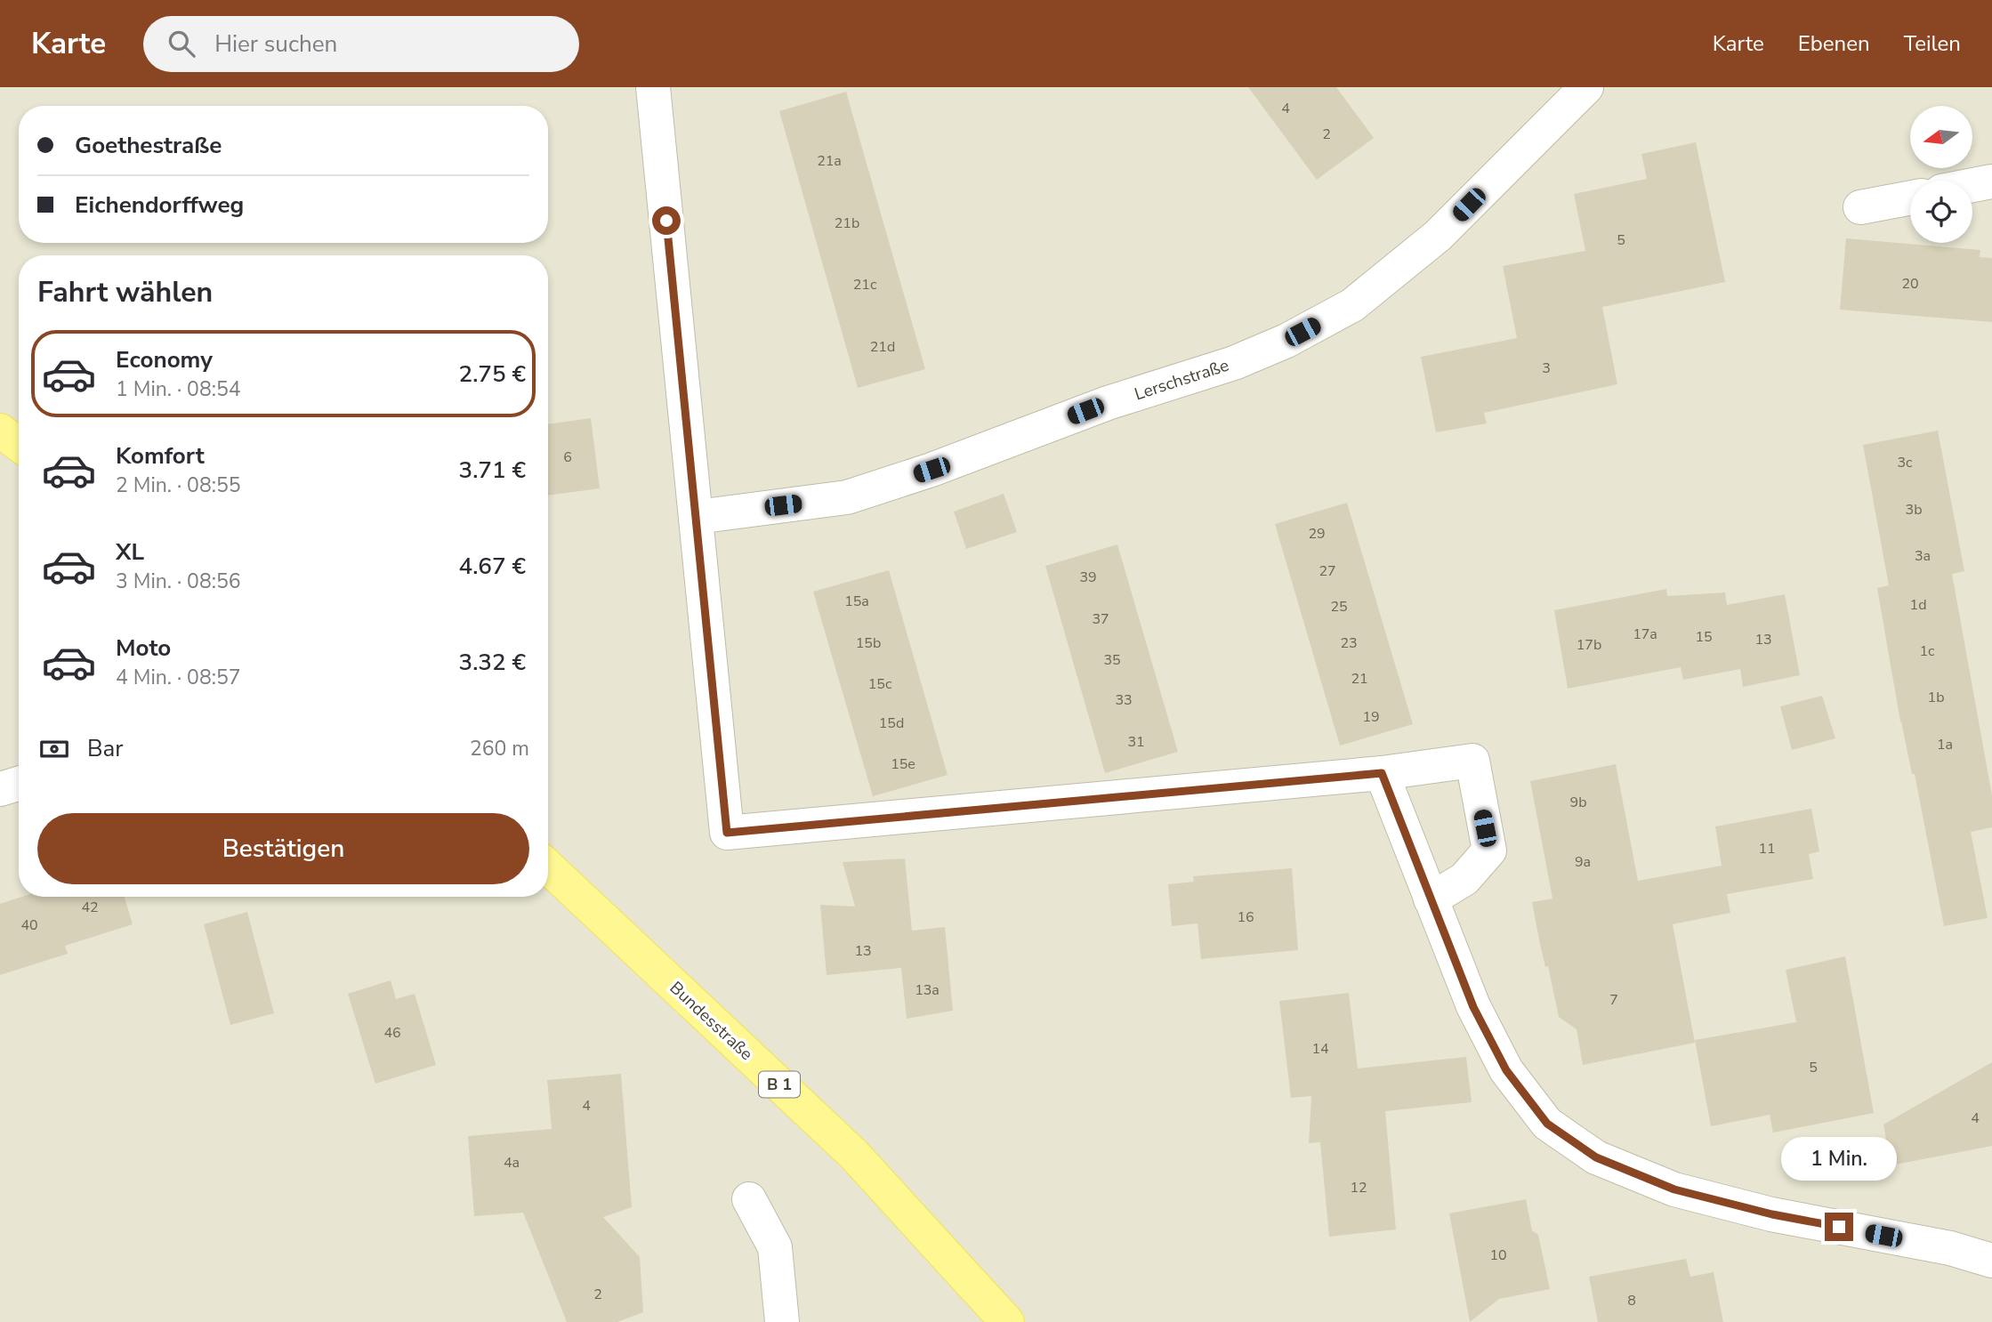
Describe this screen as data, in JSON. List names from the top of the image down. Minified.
{"streets":{"main road":["Bundesstraße","B 1"],"street":["Lerschstraße"]},"house_numbers":["4","2","21a","21b","5","20","21c","21d","3","6","3c","3b","29","3a","27","39","15a","1d","25","37","17a","15","13","15b","23","17b","1c","35","21","15c","1b","33","19","15d","31","1a","15e","9b","11","9a","42","16","40","13","13a","7","46","14","5","4","4","4a","12","10","2","8"],"north":"left","page":{"header":"Karte","search":"Hier suchen","nav":["Karte","Ebenen","Teilen"],"banner":["Goethestraße","Eichendorffweg"],"heading":"Fahrt wählen","list":[{"name":"Economy","note":"1 Min. · 08:54","value":"2.75 €"},{"name":"Komfort","note":"2 Min. · 08:55","value":"3.71 €"},{"name":"XL","note":"3 Min. · 08:56","value":"4.67 €"},{"name":"Moto","note":"4 Min. · 08:57","value":"3.32 €"}],"pay":["Bar","260 m"],"buttons":"Bestätigen","bubble":"1 Min."}}
